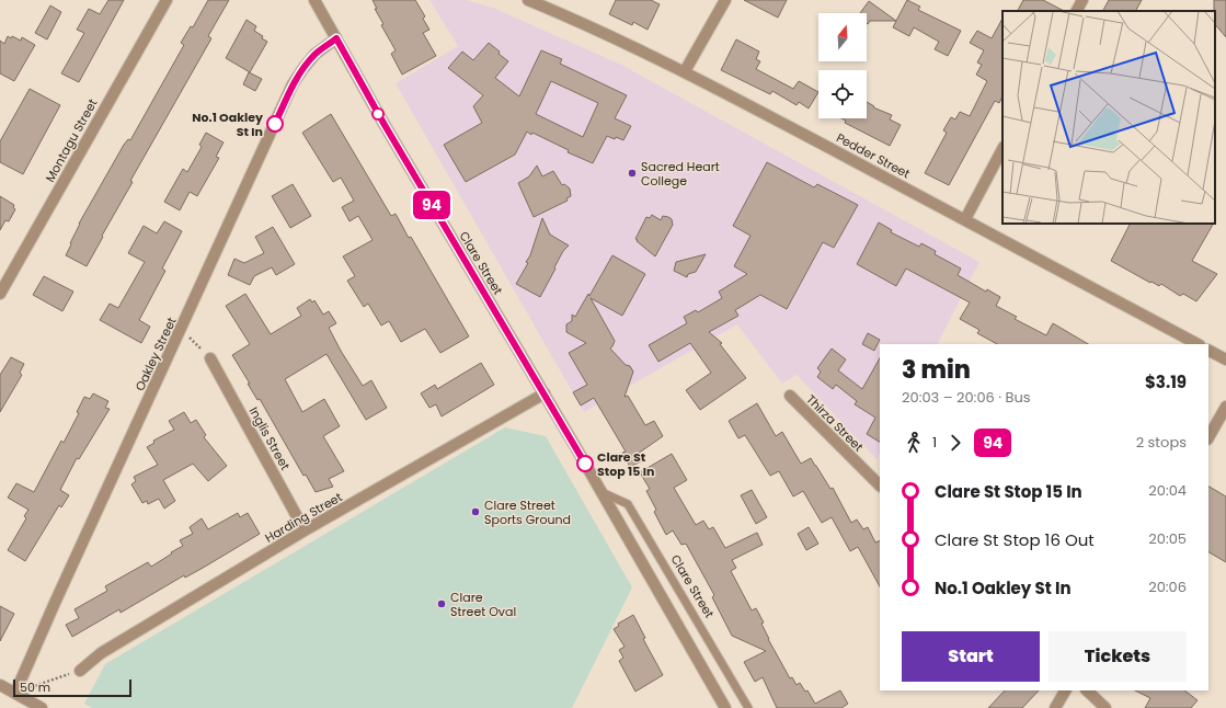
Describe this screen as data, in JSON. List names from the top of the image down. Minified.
{"streets":{"street":["Montagu Street","Pedder Street","Clare Street","Oakley Street","Thirza Street","Inglis Street","Harding Street"]},"crossings":[["Clare Street","Oakley Street"],["Clare Street","Harding Street"],["Inglis Street","Harding Street"]],"places":["No.1 Oakley St In","Sacred Heart College","Clare St Stop 15 In","Clare Street Sports Ground","Clare Street Oval"],"lines":["bus line 94"],"scale_bar":"50 m","north":"top","page":{"on_map":"94","heading":["3 min","20:03 – 20:06 · Bus","$3.19"],"legs":["1","94","2 stops"],"list":[{"name":"Clare St Stop 15 In","value":"20:04"},{"name":"Clare St Stop 16 Out","value":"20:05"},{"name":"No.1 Oakley St In","value":"20:06"}],"buttons":["Start","Tickets"],"scale":"50 m"}}
